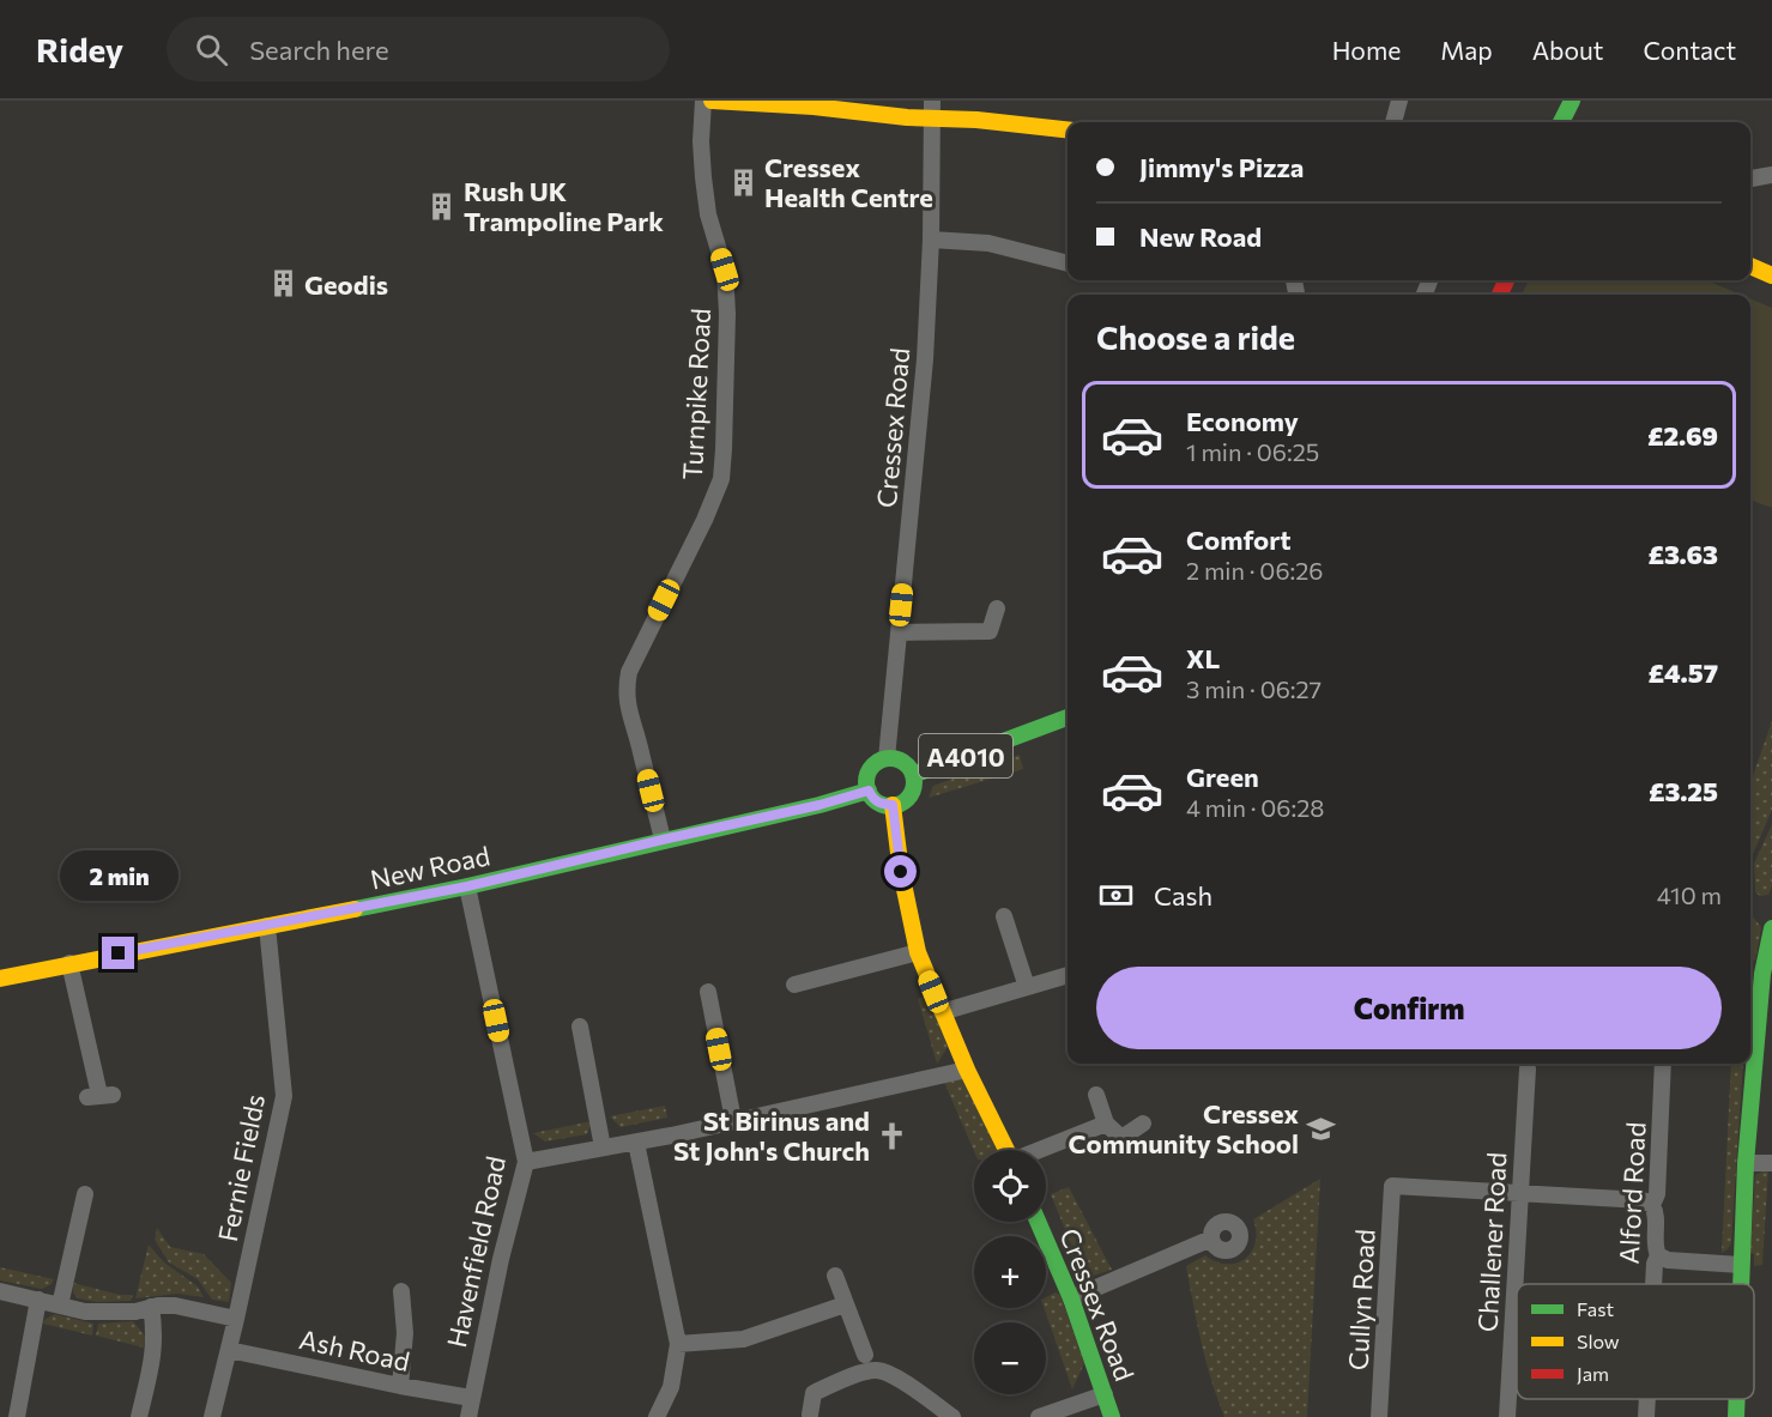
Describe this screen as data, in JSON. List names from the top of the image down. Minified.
{"streets":{"main road":["Cressex Road","A4010","New Road"],"street":["Turnpike Road","Fernie Fields","Alford Road","Challener Road","Havenfield Road","Cullyn Road","Ash Road"]},"crossings":[["Turnpike Road","New Road"],["Cressex Road","A4010"],["Cressex Road","New Road"],["A4010","New Road"],["New Road","Fernie Fields"],["New Road","Havenfield Road"],["Fernie Fields","Ash Road"],["Challener Road","Cullyn Road"],["Havenfield Road","Ash Road"]],"places":{"building":["Cressex Health Centre","Rush UK Trampoline Park","Geodis"],"school or university":["Cressex Community School"],"church":["St Birinus and St John's Church"]},"legend":["Fast","Slow","Jam"],"page":{"header":"Ridey","search":"Search here","nav":["Home","Map","About","Contact"],"banner":["Jimmy's Pizza","New Road"],"heading":"Choose a ride","list":[{"name":"Economy","note":"1 min · 06:25","value":"£2.69"},{"name":"Comfort","note":"2 min · 06:26","value":"£3.63"},{"name":"XL","note":"3 min · 06:27","value":"£4.57"},{"name":"Green","note":"4 min · 06:28","value":"£3.25"}],"bubble":"2 min","pay":["Cash","410 m"],"buttons":"Confirm","map_buttons":["+","−"]}}
